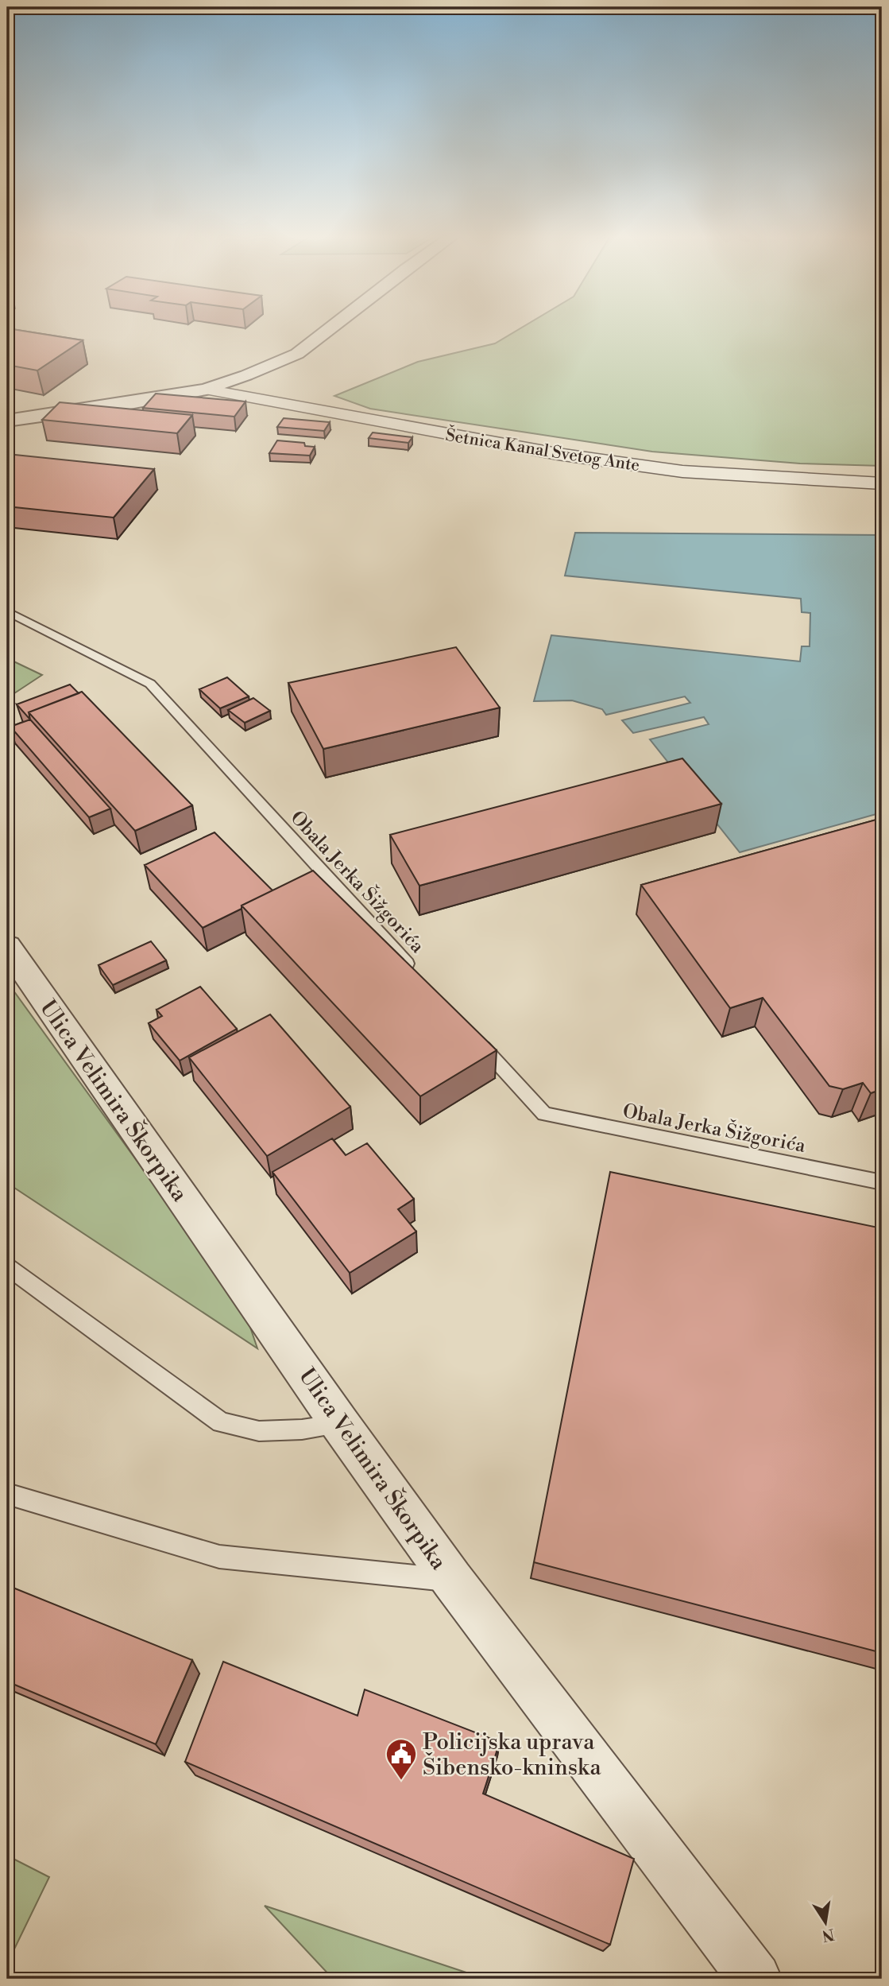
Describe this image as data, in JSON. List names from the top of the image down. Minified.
{"streets":{"street":["Šetnica Kanal Svetog Ante","Ulica Velimira Škorpika"],"lane":["Obala Jerka Šižgorića"]},"places":{"public building":["Policijska uprava Šibensko-kninska"]},"north":"bottom"}
